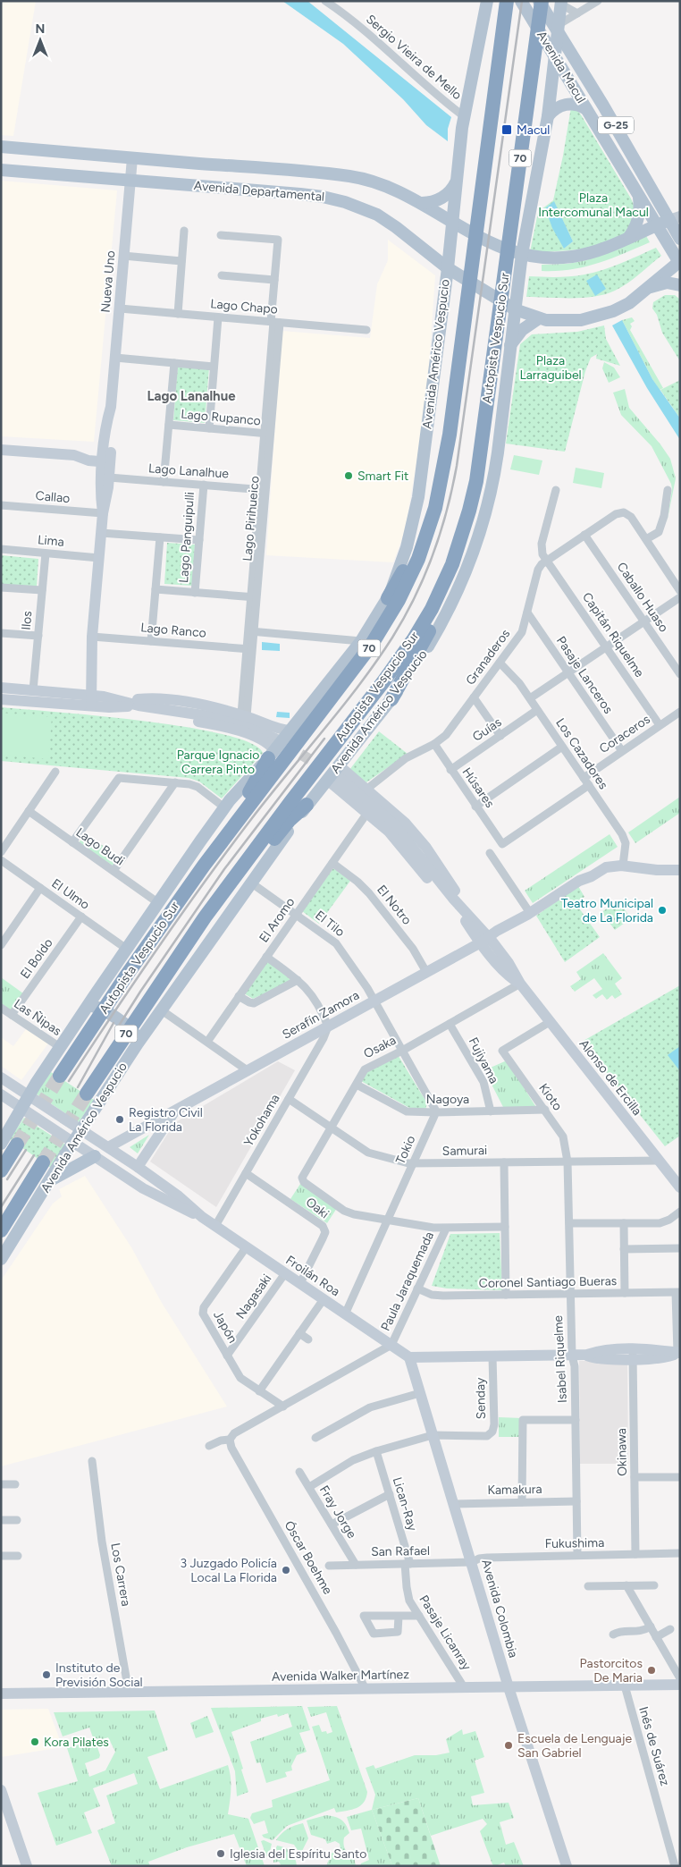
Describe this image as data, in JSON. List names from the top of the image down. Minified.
{"streets":{"highway":["70","Autopista Vespucio Sur"],"main road":["Avenida Macul","G-25","Avenida Departamental","Avenida Américo Vespucio"],"street":["Sergio Vieira de Mello","Nueva Uno","Lago Chapo","Lago Rupanco","Lago Lanalhue","Callao","Lago Pirihueico","Lago Panguipulli","Lima","Caballo Huaso","Ilos","Lago Ranco","Capitán Riquelme","Granaderos","Pasaje Lanceros","Guías","Coraceros","Los Cazadores","Húsares","Lago Budi","El Ulmo","El Notro","El Aromo","El Tilo","El Boldo","Serafín Zamora","Las Ñipas","Osaka","Fujiyama","Alonso de Ercilla","Kioto","Nagoya","Yokohama","Tokio","Samurai","Oaki","Froilán Roa","Paula Jaraquemada","Coronel Santiago Bueras","Nagasaki","Japón","Isabel Riquelme","Senday","Okinawa","Kamakura","Lican-Ray","Fray Jorge","Fukushima","San Rafael","Óscar Boehme","Los Carrera","Avenida Colombia","Pasaje Licanray","Avenida Walker Martínez","Inés de Suárez"]},"crossings":[["Sergio Vieira de Mello","Avenida Américo Vespucio"],["Avenida Macul","G-25"],["Avenida Macul","Avenida Departamental"],["Avenida Macul","Autopista Vespucio Sur"],["Avenida Macul","Avenida Américo Vespucio"],["G-25","Avenida Departamental"],["Avenida Departamental","Nueva Uno"],["Avenida Departamental","Avenida Américo Vespucio"],["Nueva Uno","Lago Chapo"],["Nueva Uno","Lago Lanalhue"],["Nueva Uno","Callao"],["Nueva Uno","Lima"],["Nueva Uno","Lago Ranco"],["Lago Chapo","Lago Pirihueico"],["Avenida Américo Vespucio","Lago Budi"],["Avenida Américo Vespucio","El Ulmo"],["Avenida Américo Vespucio","El Tilo"],["Avenida Américo Vespucio","Las Ñipas"],["Avenida Américo Vespucio","Alonso de Ercilla"],["Avenida Américo Vespucio","Froilán Roa"],["Lago Rupanco","Lago Pirihueico"],["Lago Lanalhue","Lago Pirihueico"],["Lago Lanalhue","Lago Panguipulli"],["Lago Pirihueico","Lago Ranco"],["Lima","Ilos"],["Caballo Huaso","Granaderos"],["Capitán Riquelme","Granaderos"],["Capitán Riquelme","Coraceros"],["Granaderos","Pasaje Lanceros"],["Granaderos","Los Cazadores"],["Granaderos","Húsares"],["Granaderos","Alonso de Ercilla"],["Pasaje Lanceros","Coraceros"],["Guías","Los Cazadores"],["Guías","Húsares"],["Coraceros","Los Cazadores"],["Los Cazadores","Húsares"],["Los Cazadores","Serafín Zamora"],["El Ulmo","El Boldo"],["El Notro","El Aromo"],["El Notro","Serafín Zamora"],["El Aromo","El Tilo"],["El Aromo","Alonso de Ercilla"],["El Tilo","Serafín Zamora"],["El Boldo","Las Ñipas"],["Serafín Zamora","Alonso de Ercilla"],["Serafín Zamora","Yokohama"],["Serafín Zamora","Froilán Roa"],["Osaka","Fujiyama"],["Osaka","Alonso de Ercilla"],["Osaka","Nagoya"],["Osaka","Tokio"],["Osaka","Samurai"],["Fujiyama","Nagoya"],["Alonso de Ercilla","Kioto"],["Alonso de Ercilla","Samurai"],["Kioto","Nagoya"],["Kioto","Samurai"],["Kioto","Isabel Riquelme"],["Nagoya","Tokio"],["Yokohama","Samurai"],["Yokohama","Oaki"],["Yokohama","Froilán Roa"],["Tokio","Samurai"],["Tokio","Froilán Roa"],["Samurai","Isabel Riquelme"],["Oaki","Froilán Roa"],["Froilán Roa","Paula Jaraquemada"],["Froilán Roa","Nagasaki"],["Froilán Roa","Japón"],["Froilán Roa","Avenida Colombia"],["Paula Jaraquemada","Coronel Santiago Bueras"],["Coronel Santiago Bueras","Isabel Riquelme"],["Nagasaki","Japón"],["Isabel Riquelme","Kamakura"],["Isabel Riquelme","Fukushima"],["Senday","Avenida Colombia"],["Okinawa","Fukushima"],["Kamakura","Avenida Colombia"],["Lican-Ray","San Rafael"],["Lican-Ray","Pasaje Licanray"],["Fray Jorge","San Rafael"],["Fukushima","San Rafael"],["Fukushima","Avenida Colombia"],["San Rafael","Avenida Colombia"],["San Rafael","Pasaje Licanray"],["Óscar Boehme","Avenida Walker Martínez"],["Los Carrera","Avenida Walker Martínez"],["Avenida Colombia","Avenida Walker Martínez"],["Pasaje Licanray","Avenida Walker Martínez"],["Avenida Walker Martínez","Inés de Suárez"]],"districts":["Lago Lanalhue"],"parks":["Plaza Intercomunal Macul","Plaza Larraguibel","Parque Ignacio Carrera Pinto"],"places":{"transit":["Macul"],"other":["Smart Fit","Teatro Municipal de La Florida","Registro Civil La Florida","3 Juzgado Policía Local La Florida","Pastorcitos De Maria","Instituto de Previsión Social","Kora Pilates","Escuela de Lenguaje San Gabriel","Iglesia del Espíritu Santo"]},"north":"top"}
